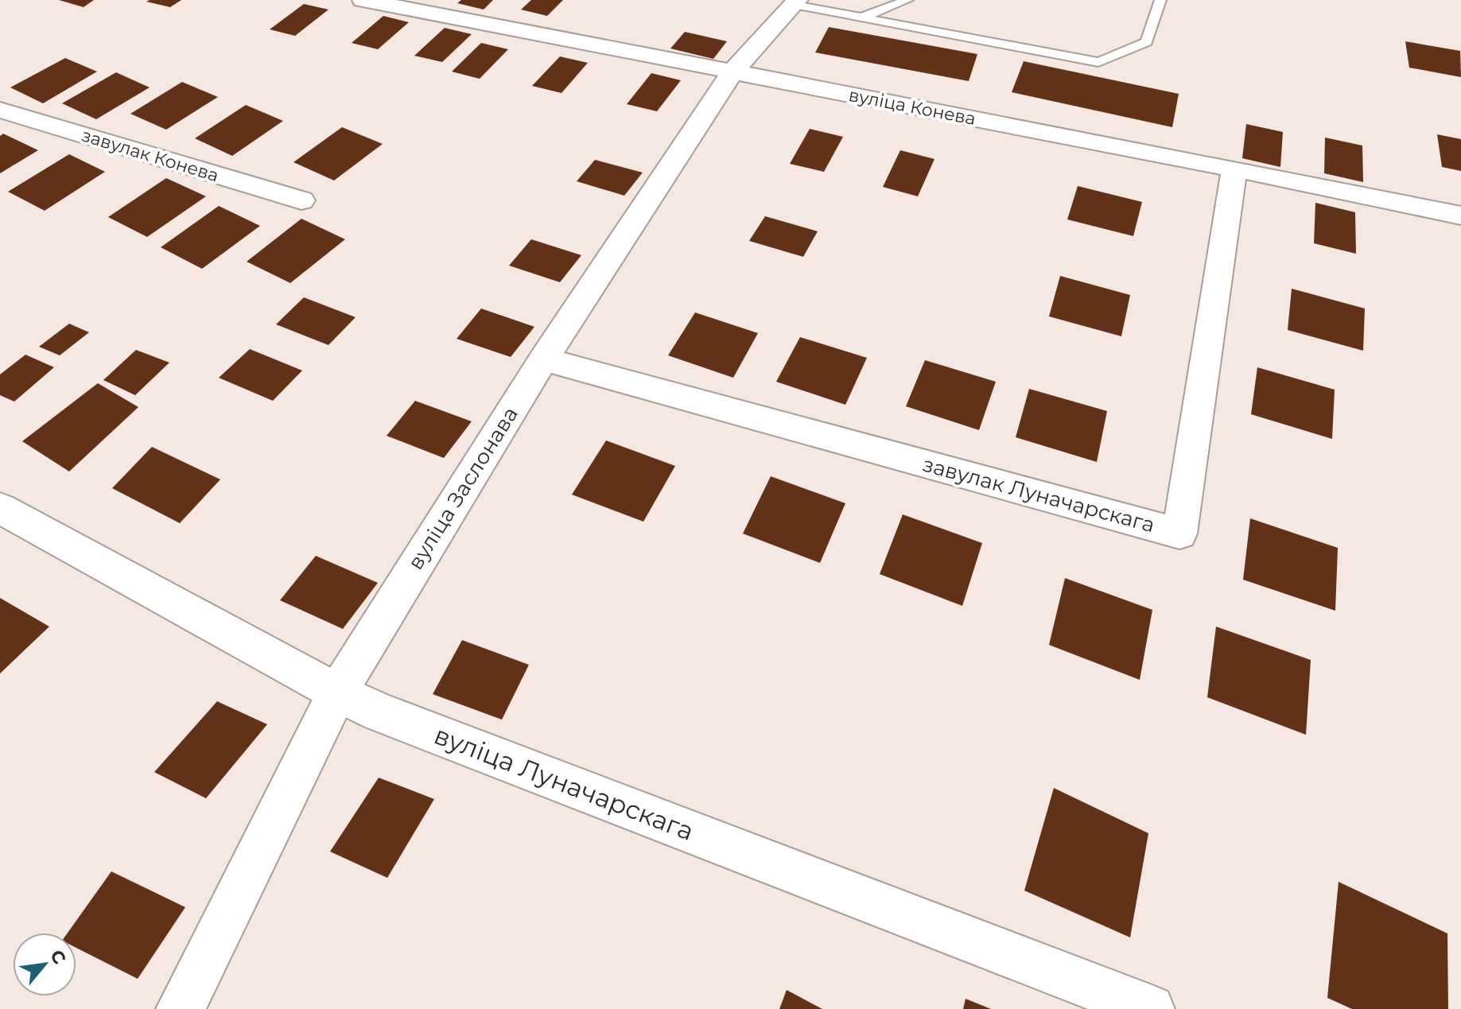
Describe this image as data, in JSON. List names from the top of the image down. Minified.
{"streets":{"street":["вуліца Конева","завулак Конева","вуліца Заслонава","завулак Луначарскага","вуліца Луначарскага"]},"crossings":[["вуліца Конева","вуліца Заслонава"],["вуліца Конева","завулак Луначарскага"],["вуліца Заслонава","завулак Луначарскага"],["вуліца Заслонава","вуліца Луначарскага"]],"north":"top right"}
